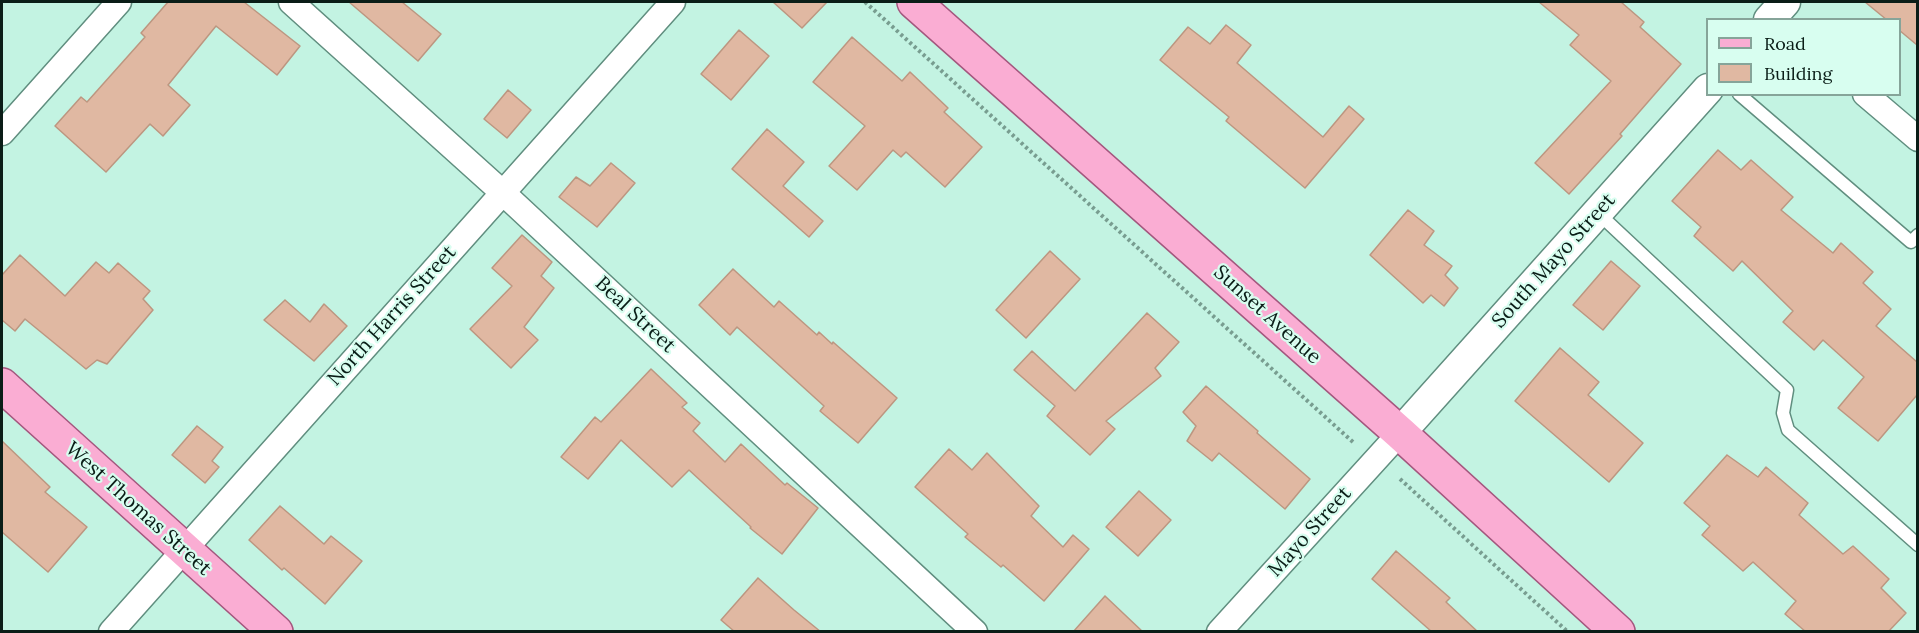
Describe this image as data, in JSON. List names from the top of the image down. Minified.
{"streets":{"main road":["Sunset Avenue","West Thomas Street"],"street":["South Mayo Street","Beal Street","North Harris Street","Mayo Street"]},"crossings":[["South Mayo Street","Sunset Avenue"],["South Mayo Street","Mayo Street"],["Beal Street","North Harris Street"],["Sunset Avenue","Mayo Street"],["North Harris Street","West Thomas Street"]],"legend":["Road","Building"]}
